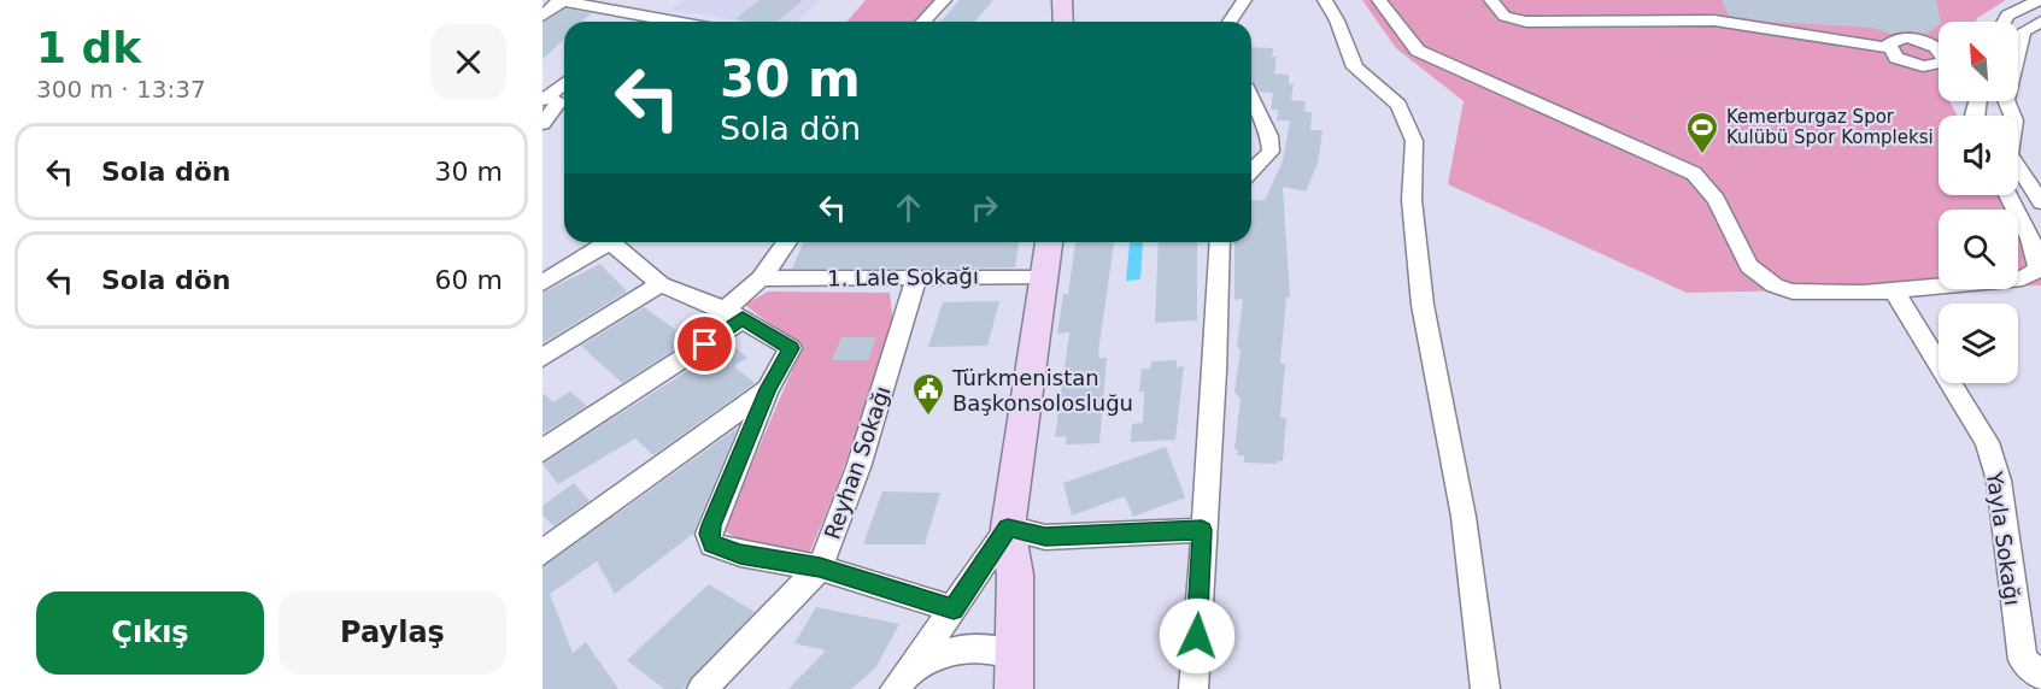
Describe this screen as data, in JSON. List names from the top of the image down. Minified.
{"streets":{"street":["1. Lale Sokağı","Reyhan Sokağı","Yayla Sokağı"]},"crossings":[["1. Lale Sokağı","Reyhan Sokağı"]],"places":{"sports":["Kemerburgaz Spor Kulübü Spor Kompleksi"],"public building":["Türkmenistan Başkonsolosluğu"]},"north":"top left","page":{"heading":["1 dk","300 m · 13:37"],"turn":["30 m","Sola dön"],"list":[{"name":"Sola dön","value":"30 m"},{"name":"Sola dön","value":"60 m"}],"buttons":["Çıkış","Paylaş"]}}
